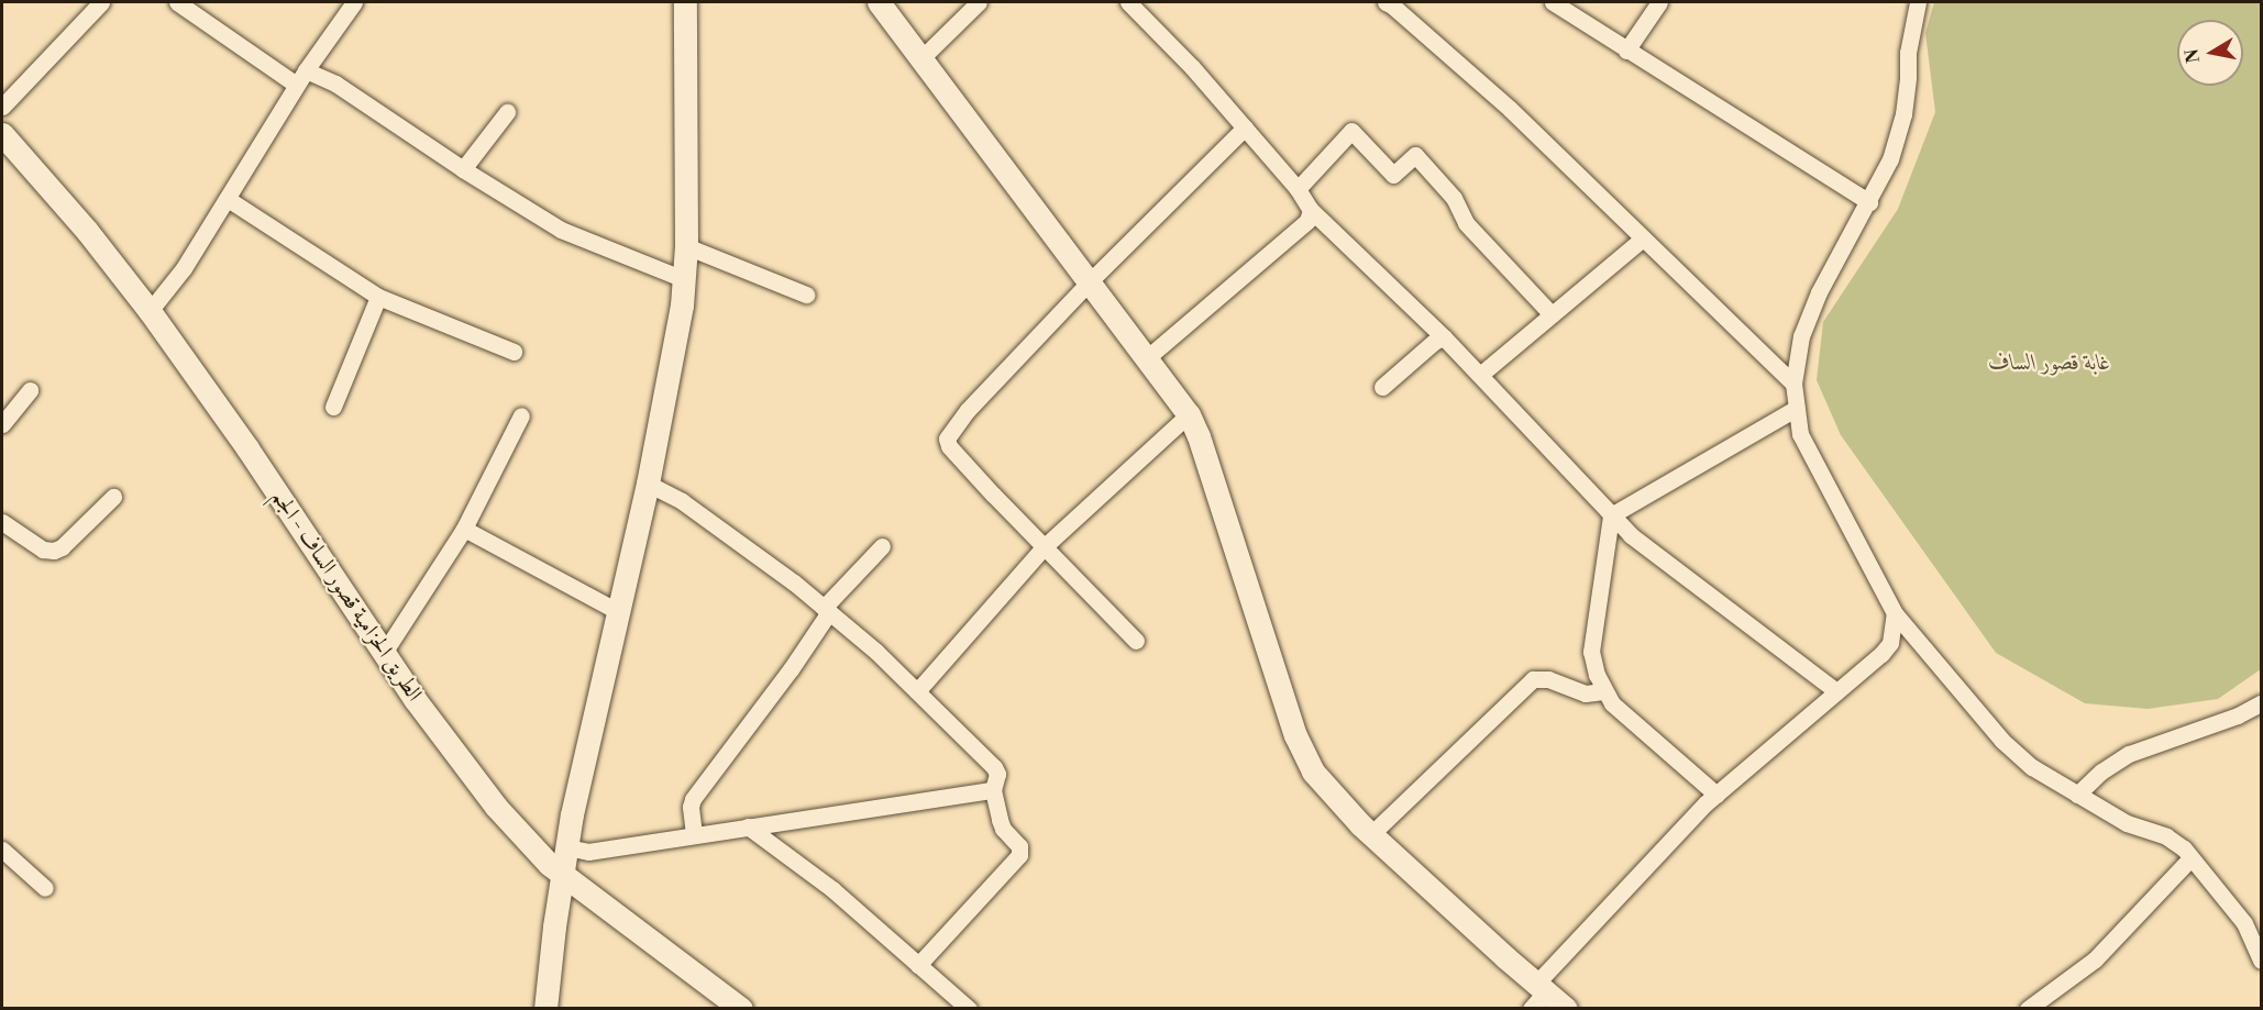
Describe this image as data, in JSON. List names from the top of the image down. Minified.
{"streets":{"street":["الطريق الحزامية قصور الساف - الجم"]},"parks":["غابة قصور الساف"],"north":"left"}
